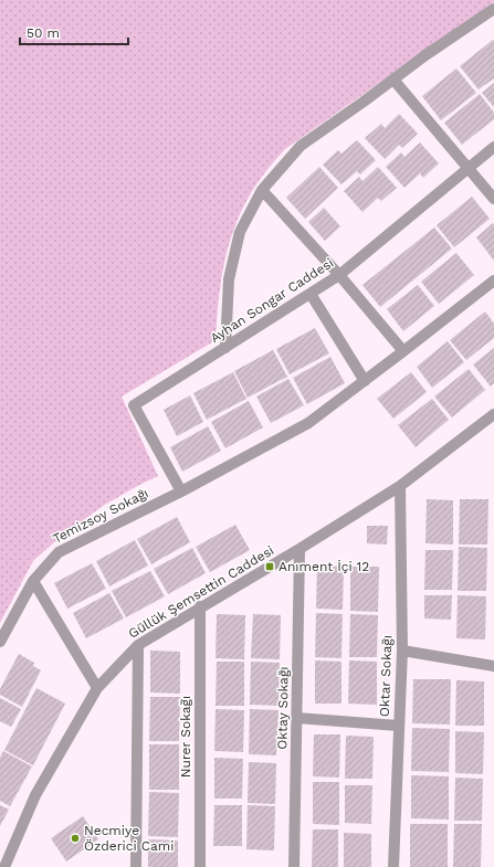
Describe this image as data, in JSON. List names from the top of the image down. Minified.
{"streets":{"street":["Ayhan Songar Caddesi","Temizsoy Sokağı","Güllük Şemsettin Caddesi","Oktar Sokağı","Oktay Sokağı","Nurer Sokağı"]},"crossings":[["Ayhan Songar Caddesi","Temizsoy Sokağı"],["Güllük Şemsettin Caddesi","Oktar Sokağı"],["Güllük Şemsettin Caddesi","Oktay Sokağı"],["Güllük Şemsettin Caddesi","Nurer Sokağı"]],"places":{"transit":["Anıment İçi 12"],"other":["Necmiye Özderici Cami"]},"scale_bar":"50 m"}
